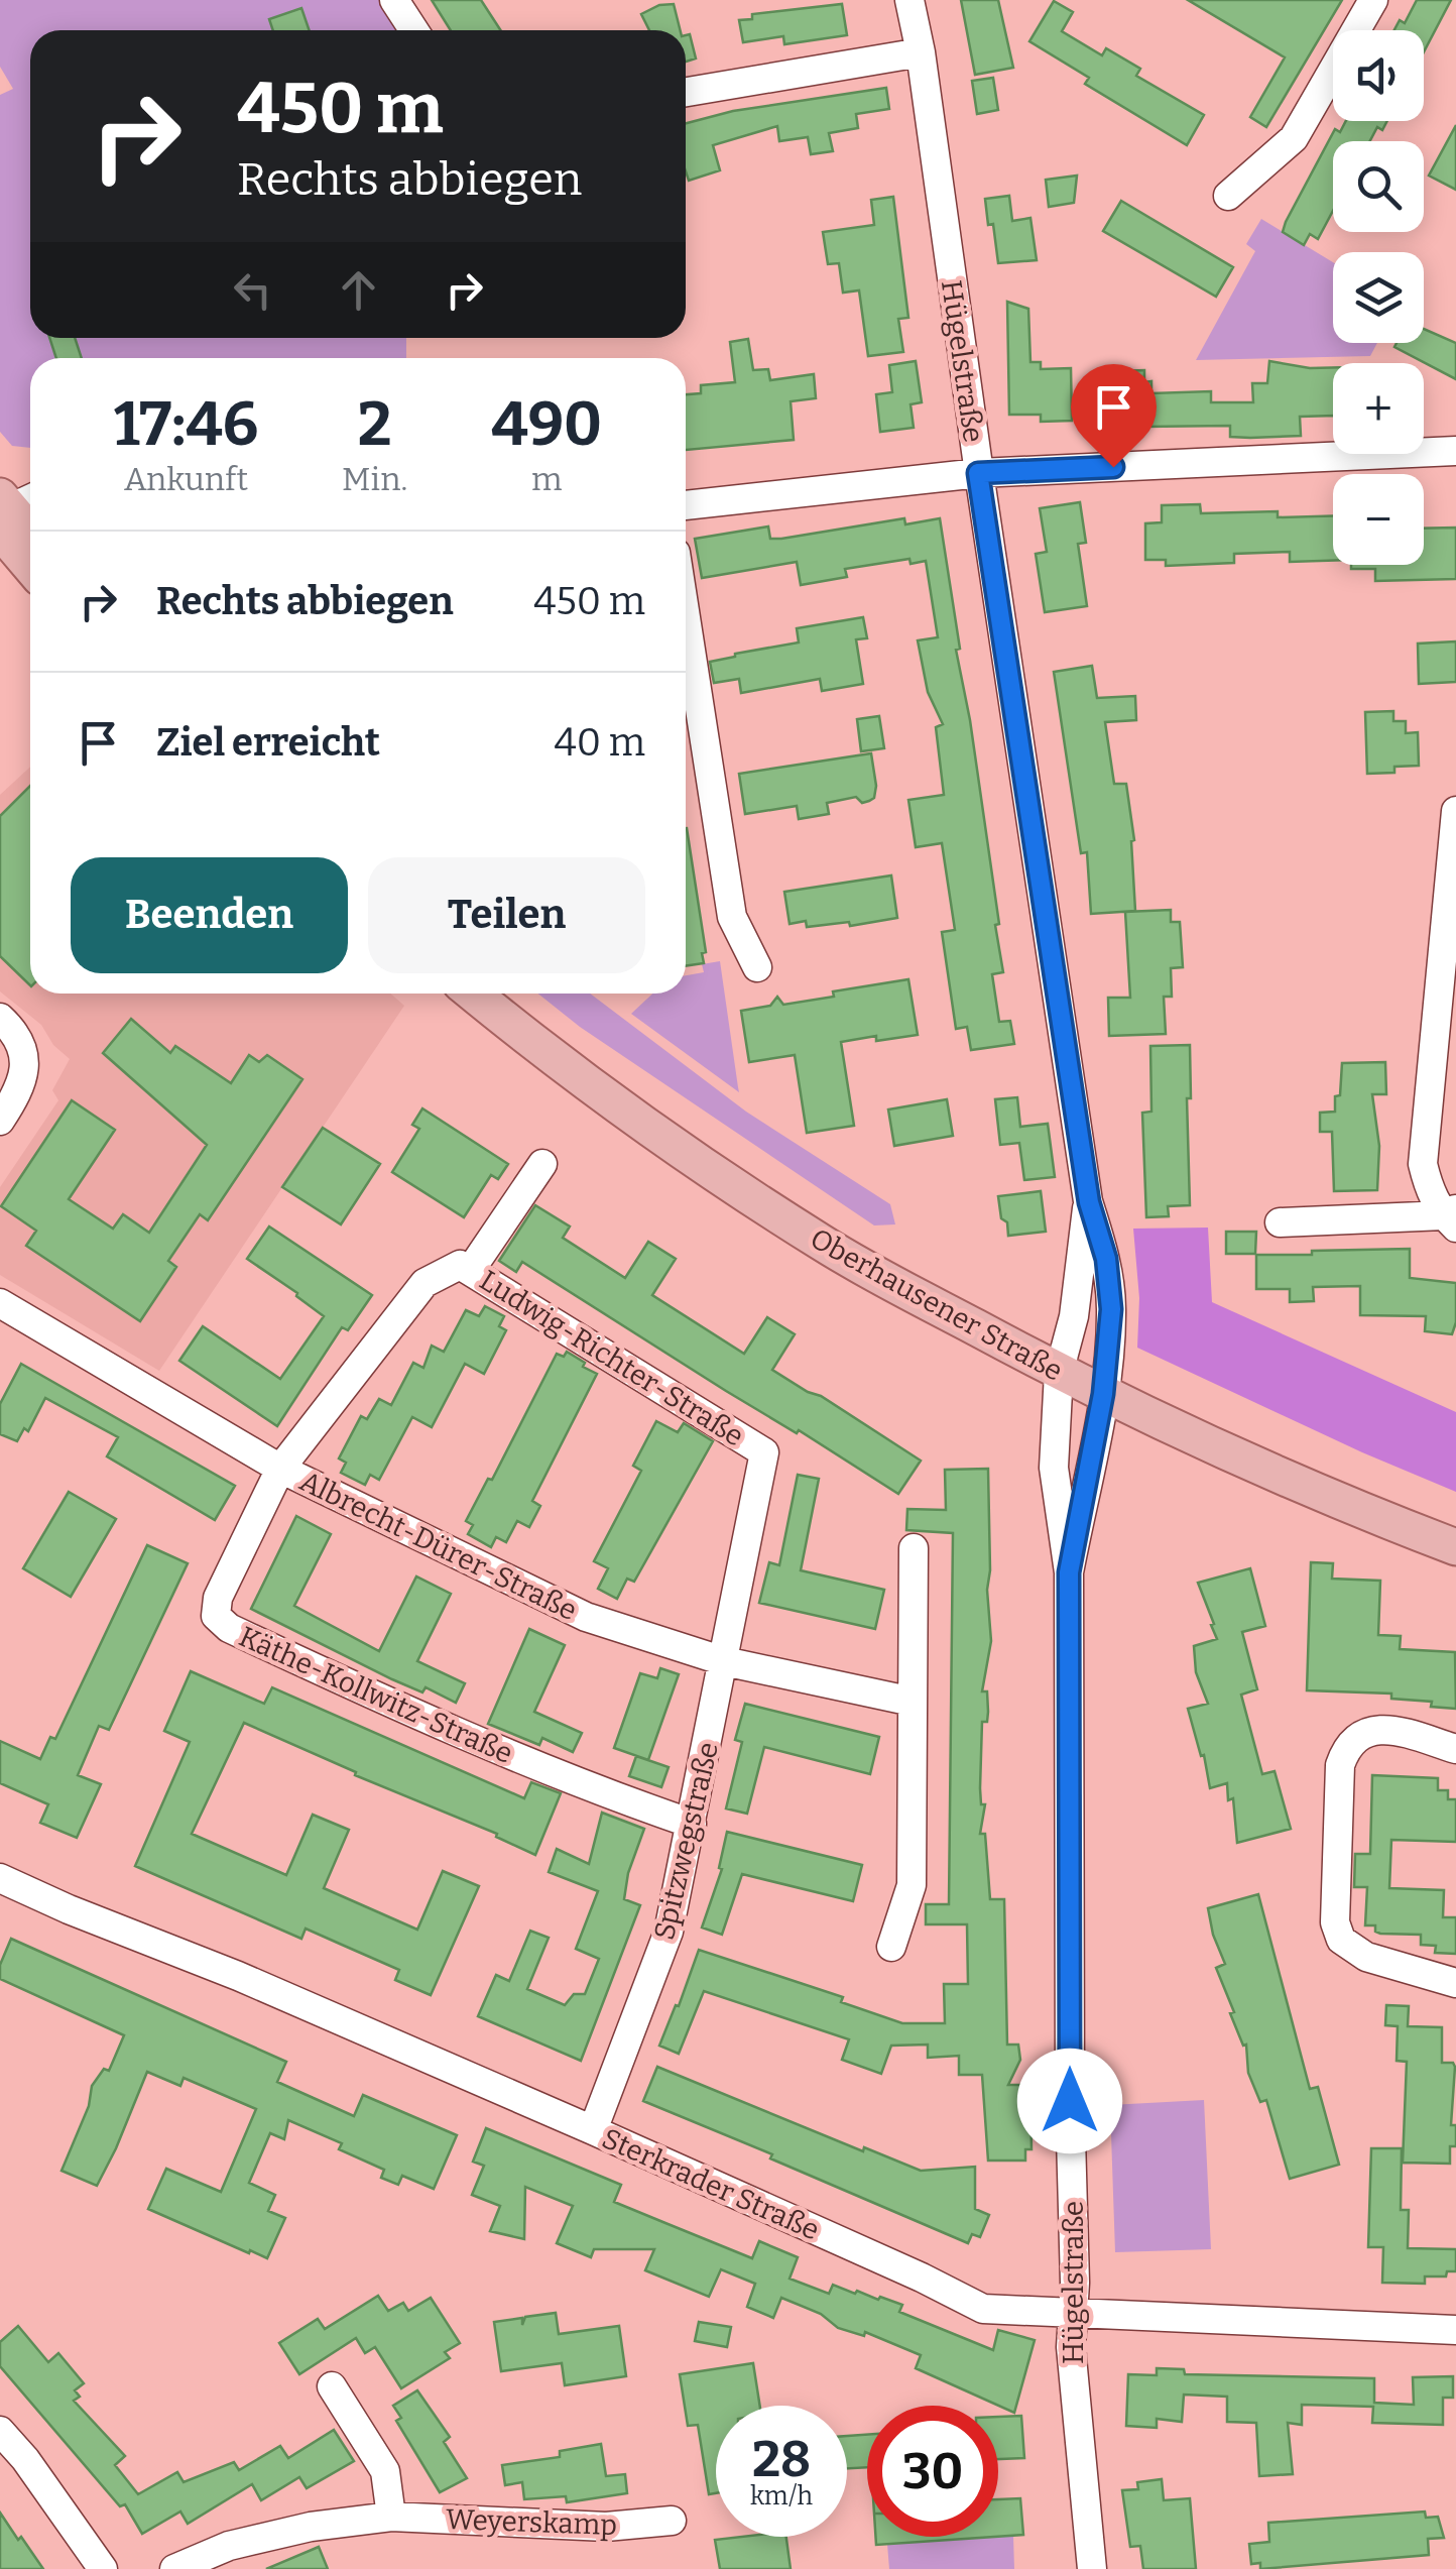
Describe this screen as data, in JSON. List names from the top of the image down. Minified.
{"streets":{"main road":["Oberhausener Straße"],"street":["Hügelstraße","Ludwig-Richter-Straße","Albrecht-Dürer-Straße","Käthe-Kollwitz-Straße","Spitzwegstraße","Sterkrader Straße","Weyerskamp"]},"crossings":[["Hügelstraße","Oberhausener Straße"],["Hügelstraße","Sterkrader Straße"],["Ludwig-Richter-Straße","Albrecht-Dürer-Straße"],["Ludwig-Richter-Straße","Käthe-Kollwitz-Straße"],["Ludwig-Richter-Straße","Spitzwegstraße"],["Albrecht-Dürer-Straße","Käthe-Kollwitz-Straße"],["Albrecht-Dürer-Straße","Spitzwegstraße"],["Käthe-Kollwitz-Straße","Spitzwegstraße"],["Spitzwegstraße","Sterkrader Straße"]],"page":{"map_buttons":["+","−"],"turn":["450 m","Rechts abbiegen"],"eta":["17:46","Ankunft","2","Min.","490","m"],"list":[{"name":"Rechts abbiegen","value":"450 m"},{"name":"Ziel erreicht","value":"40 m"}],"buttons":["Beenden","Teilen"],"speed":"28 km/h","limit":"30"}}
